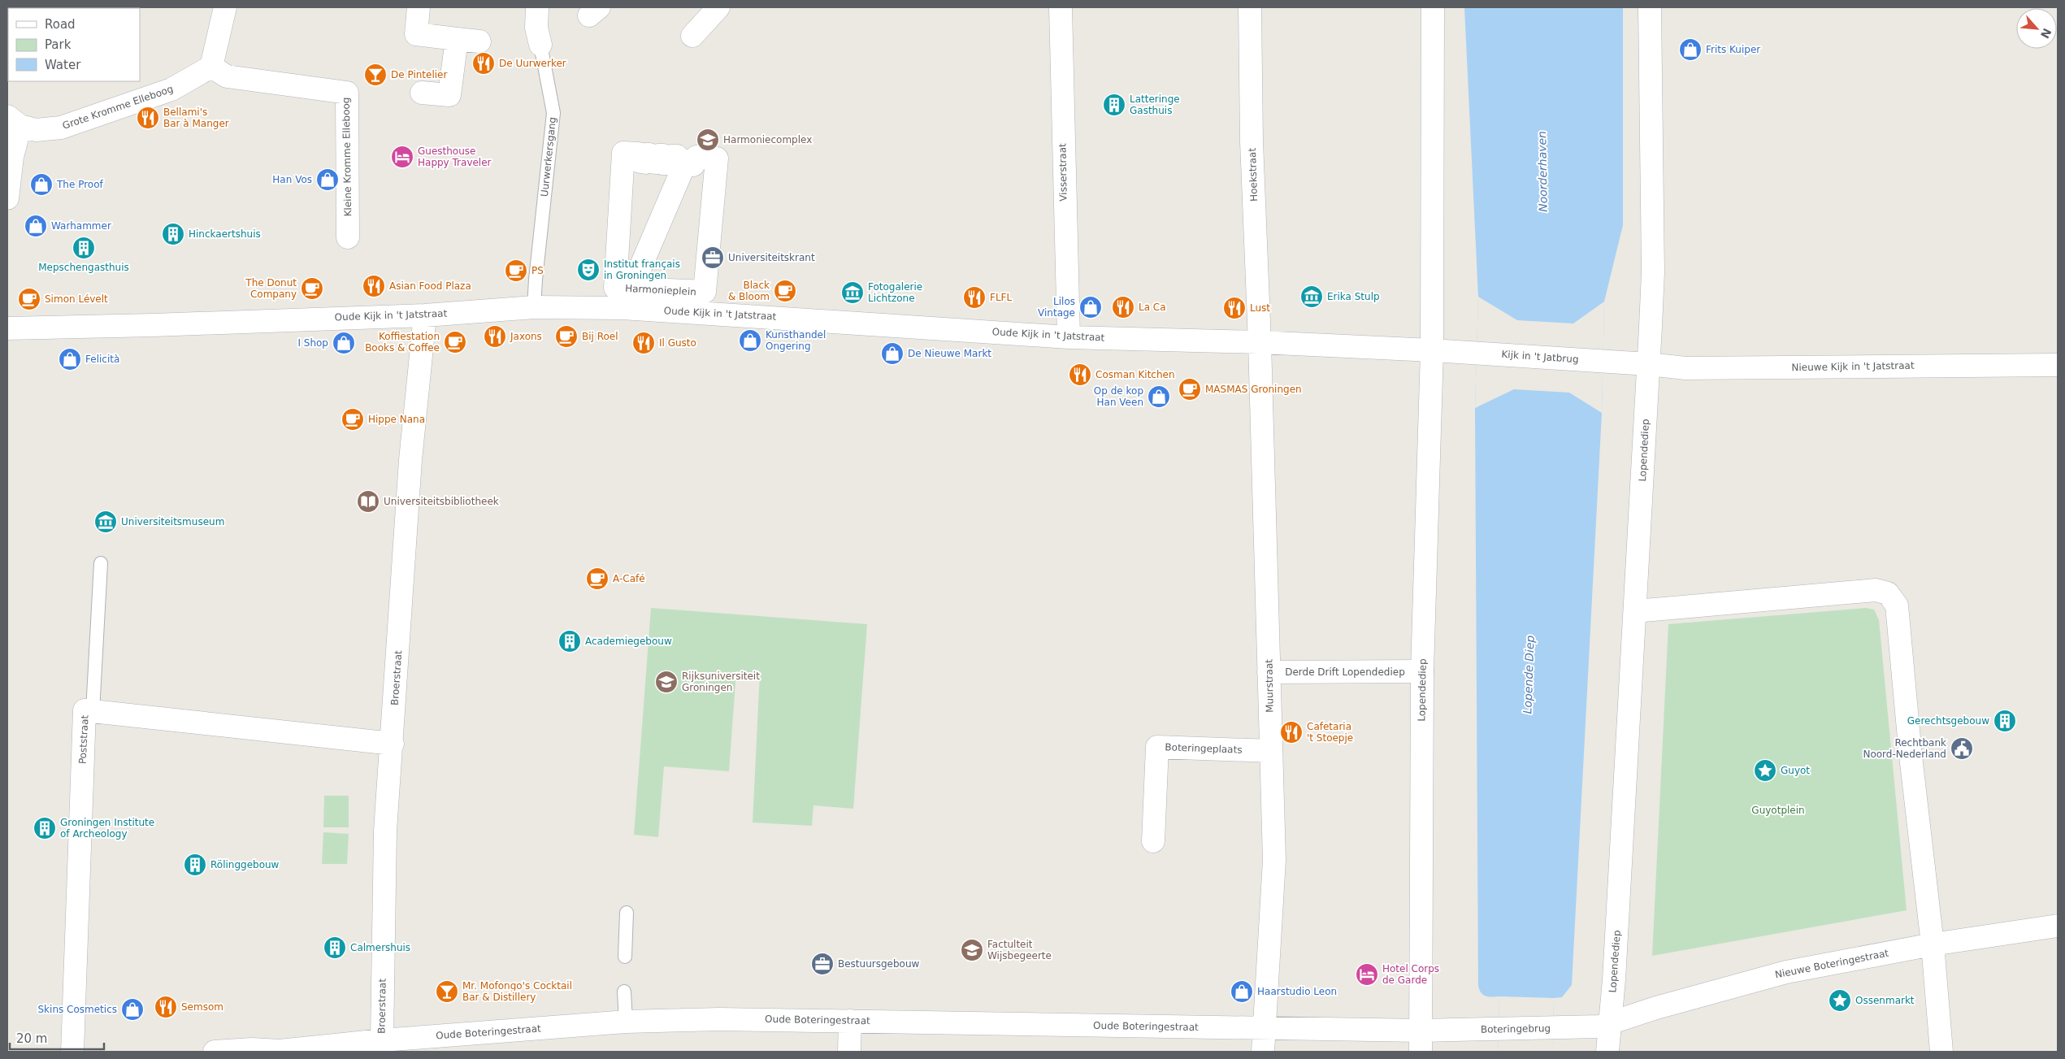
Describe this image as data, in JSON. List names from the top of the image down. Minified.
{"streets":{"street":["Grote Kromme Elleboog","Kleine Kromme Elleboog","Uurwerkersgang","Visserstraat","Hoekstraat","Harmonieplein","Oude Kijk in 't Jatstraat","Kijk in 't Jatbrug","Nieuwe Kijk in 't Jatstraat","Lopendediep","Derde Drift Lopendediep","Broerstraat","Muurstraat","Poststraat","Boteringeplaats","Nieuwe Boteringestraat","Oude Boteringestraat","Boteringebrug"]},"crossings":[["Grote Kromme Elleboog","Kleine Kromme Elleboog"],["Uurwerkersgang","Oude Kijk in 't Jatstraat"],["Visserstraat","Oude Kijk in 't Jatstraat"],["Hoekstraat","Oude Kijk in 't Jatstraat"],["Hoekstraat","Muurstraat"],["Harmonieplein","Oude Kijk in 't Jatstraat"],["Oude Kijk in 't Jatstraat","Kijk in 't Jatbrug"],["Oude Kijk in 't Jatstraat","Lopendediep"],["Oude Kijk in 't Jatstraat","Broerstraat"],["Oude Kijk in 't Jatstraat","Muurstraat"],["Kijk in 't Jatbrug","Nieuwe Kijk in 't Jatstraat"],["Kijk in 't Jatbrug","Lopendediep"],["Nieuwe Kijk in 't Jatstraat","Lopendediep"],["Lopendediep","Derde Drift Lopendediep"],["Lopendediep","Nieuwe Boteringestraat"],["Lopendediep","Oude Boteringestraat"],["Lopendediep","Boteringebrug"],["Derde Drift Lopendediep","Muurstraat"],["Broerstraat","Poststraat"],["Broerstraat","Oude Boteringestraat"],["Muurstraat","Boteringeplaats"],["Muurstraat","Oude Boteringestraat"],["Nieuwe Boteringestraat","Boteringebrug"],["Oude Boteringestraat","Boteringebrug"]],"water":["Noorderhaven","Lopende Diep"],"parks":["Guyotplein"],"places":{"shop":["Frits Kuiper","Han Vos","The Proof","Warhammer","Lilos Vintage","Kunsthandel Ongering","I Shop","De Nieuwe Markt","Felicità","Op de kop Han Veen","Haarstudio Leon","Skins Cosmetics"],"restaurant":["De Uurwerker","Bellami's Bar à Manger","Asian Food Plaza","FLFL","La Ca","Lust","Jaxons","Il Gusto","Cosman Kitchen","Cafetaria 't Stoepje","Semsom"],"bar":["De Pintelier","Mr. Mofongo's Cocktail Bar & Distillery"],"building":["Latteringe Gasthuis","Hinckaertshuis","Mepschengasthuis","Academiegebouw","Gerechtsgebouw","Groningen Institute of Archeology","Rölinggebouw","Calmershuis"],"school or university":["Harmoniecomplex","Rijksuniversiteit Groningen","Factulteit Wijsbegeerte"],"hotel":["Guesthouse Happy Traveler","Hotel Corps de Garde"],"office":["Universiteitskrant","Bestuursgebouw"],"theatre":["Institut français in Groningen"],"cafe":["PS","The Donut Company","Black & Bloom","Simon Lévelt","Bij Roel","Koffiestation Books & Coffee","MASMAS Groningen","Hippe Nana","A-Café"],"museum":["Fotogalerie Lichtzone","Erika Stulp","Universiteitsmuseum"],"library":["Universiteitsbibliotheek"],"public building":["Rechtbank Noord-Nederland"],"place":["Guyot","Ossenmarkt"]},"legend":["Road","Park","Water"],"scale_bar":"20 m","north":"bottom right"}
